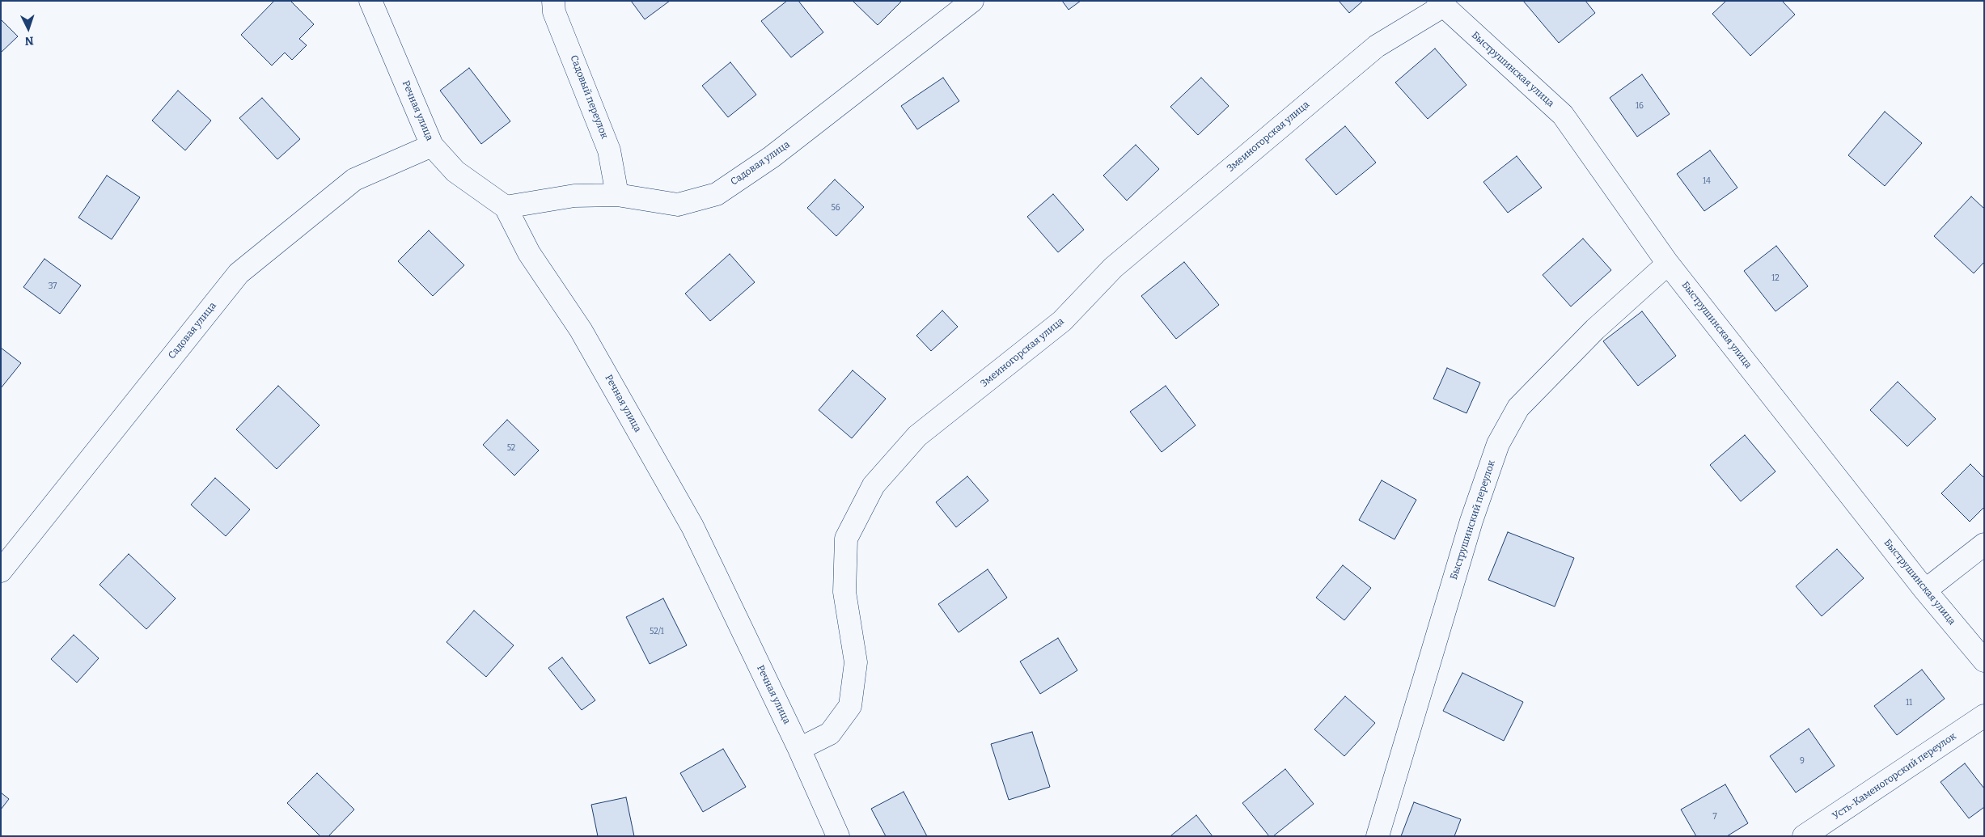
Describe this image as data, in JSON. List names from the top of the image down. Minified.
{"streets":{"street":["Быструшинская улица","Садовый переулок","Речная улица","Змеиногорская улица","Садовая улица","Быструшинский переулок","Усть-Каменогорский переулок"]},"crossings":[["Быструшинская улица","Змеиногорская улица"],["Быструшинская улица","Быструшинский переулок"],["Садовый переулок","Садовая улица"],["Речная улица","Змеиногорская улица"],["Речная улица","Садовая улица"]],"house_numbers":["16","14","56","12","37","52","52/1","11","9","7"],"north":"bottom"}
